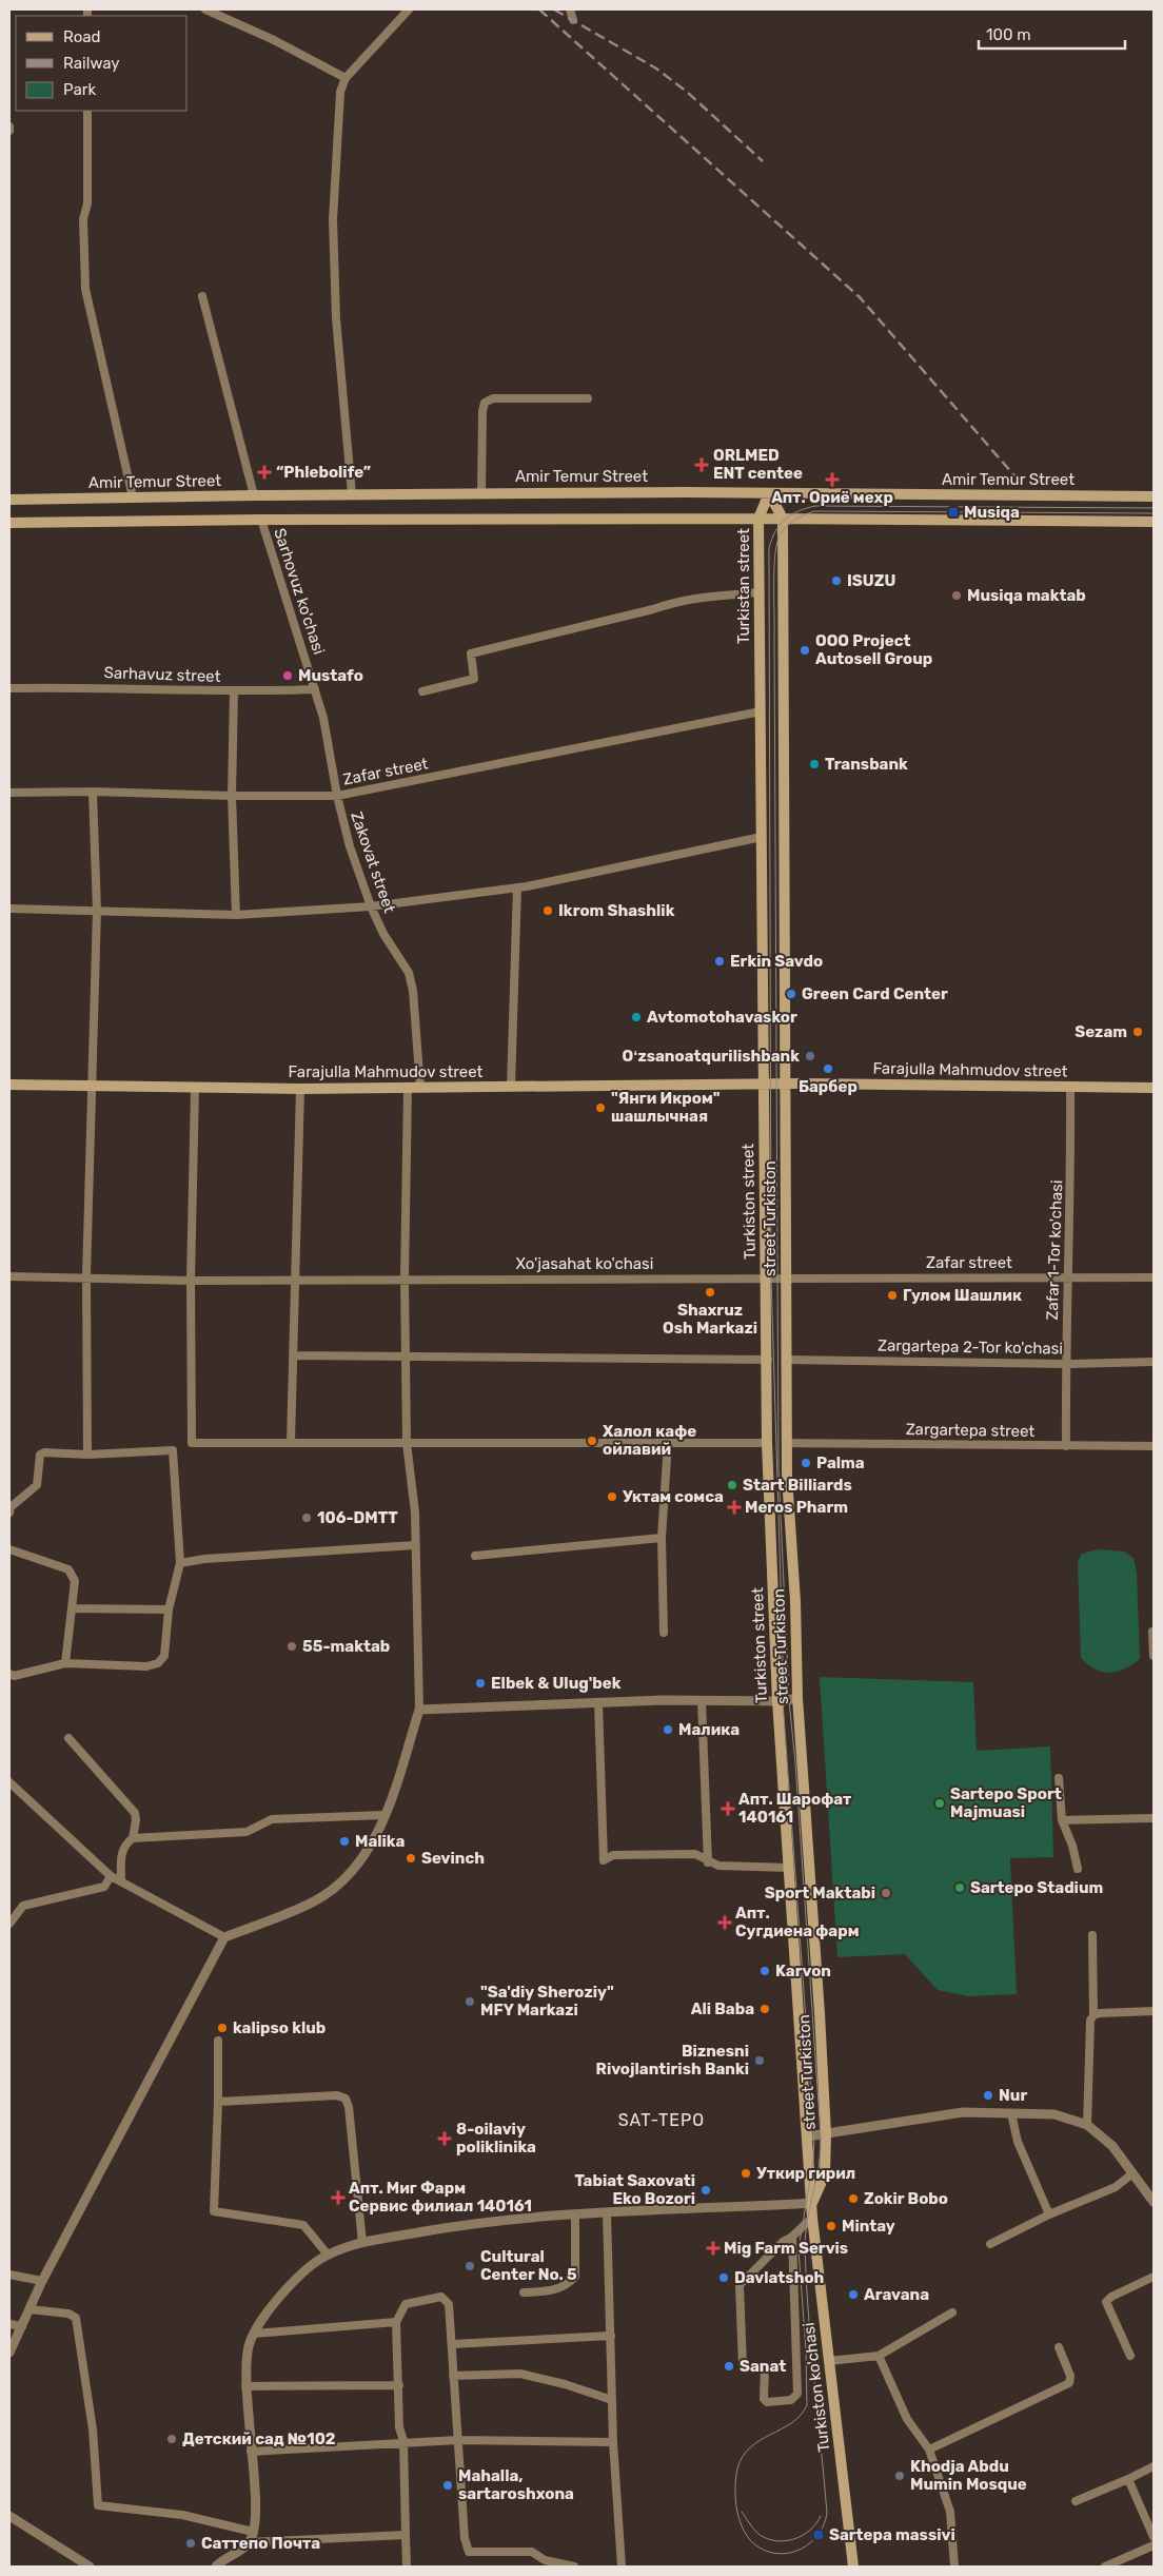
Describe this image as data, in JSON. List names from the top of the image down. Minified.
{"streets":{"main road":["Amir Temur Street","Turkistan street","Farajulla Mahmudov street","Turkiston street","street Turkiston","Turkiston ko'chasi"],"street":["Sarhovuz ko'chasi","Sarhavuz street","Zafar street","Zakovat street","Zafar 1-Tor ko'chasi","Xo'jasahat ko'chasi","Zargartepa 2-Tor ko'chasi","Zargartepa street"]},"crossings":[["Amir Temur Street","Turkistan street"],["Turkistan street","Zafar street"],["Turkistan street","Farajulla Mahmudov street"],["Turkistan street","Turkiston street"],["Sarhovuz ko'chasi","Sarhavuz street"],["Sarhovuz ko'chasi","Zafar street"],["Sarhovuz ko'chasi","Zakovat street"],["Zafar street","Zakovat street"],["Zafar street","Turkiston street"],["Zafar street","street Turkiston"],["Zafar street","Zafar 1-Tor ko'chasi"],["Zafar street","Xo'jasahat ko'chasi"],["Zakovat street","Farajulla Mahmudov street"],["Farajulla Mahmudov street","Turkiston street"],["Farajulla Mahmudov street","street Turkiston"],["Farajulla Mahmudov street","Zafar 1-Tor ko'chasi"],["Turkiston street","street Turkiston"],["Turkiston street","Xo'jasahat ko'chasi"],["Turkiston street","Turkiston ko'chasi"],["street Turkiston","Zargartepa 2-Tor ko'chasi"],["street Turkiston","Zargartepa street"],["street Turkiston","Turkiston ko'chasi"],["Zafar 1-Tor ko'chasi","Zargartepa 2-Tor ko'chasi"],["Zafar 1-Tor ko'chasi","Zargartepa street"]],"districts":["SAT-TEPO"],"places":{"health":["ORLMED ENT centee","“Phlebolife”","Апт. Ориё мехр","Meros Pharm","Апт. Шарофат 140161","Апт. Сугдиена фарм","8-oilaviy poliklinika","Апт. Миг Фарм Сервис филиал 140161","Mig Farm Servis"],"transit":["Musiqa","Sartepa massivi"],"other":["ISUZU","Musiqa maktab","OOO Project Autosell Group","Mustafo","Transbank","Ikrom Shashlik","Erkin Savdo","Green Card Center","Avtomotohavaskor","Sezam","Oʻzsanoatqurilishbank","Барбер","\"Янги Икром\" шашлычная","Shaxruz Osh Markazi","Гулом Шашлик","Халол кафе ойлавий","Palma","Start Billiards","Уктам сомса","106-DMTT","55-maktab","Elbek & Ulug'bek","Малика","Sartepo Sport Majmuasi","Malika","Sevinch","Sartepo Stadium","Sport Maktabi","Karvon","\"Sa'diy Sheroziy\" MFY Markazi","Ali Baba","kalipso klub","Biznesni Rivojlantirish Banki","Nur","Уткир гирил","Tabiat Saxovati Eko Bozori","Zokir Bobo","Mintay","Cultural Center No. 5","Davlatshoh","Aravana","Sanat","Детский сад №102","Khodja Abdu Mumin Mosque","Mahalla, sartaroshxona","Саттепо Почта"]},"legend":["Road","Railway","Park"],"scale_bar":"100 m"}
